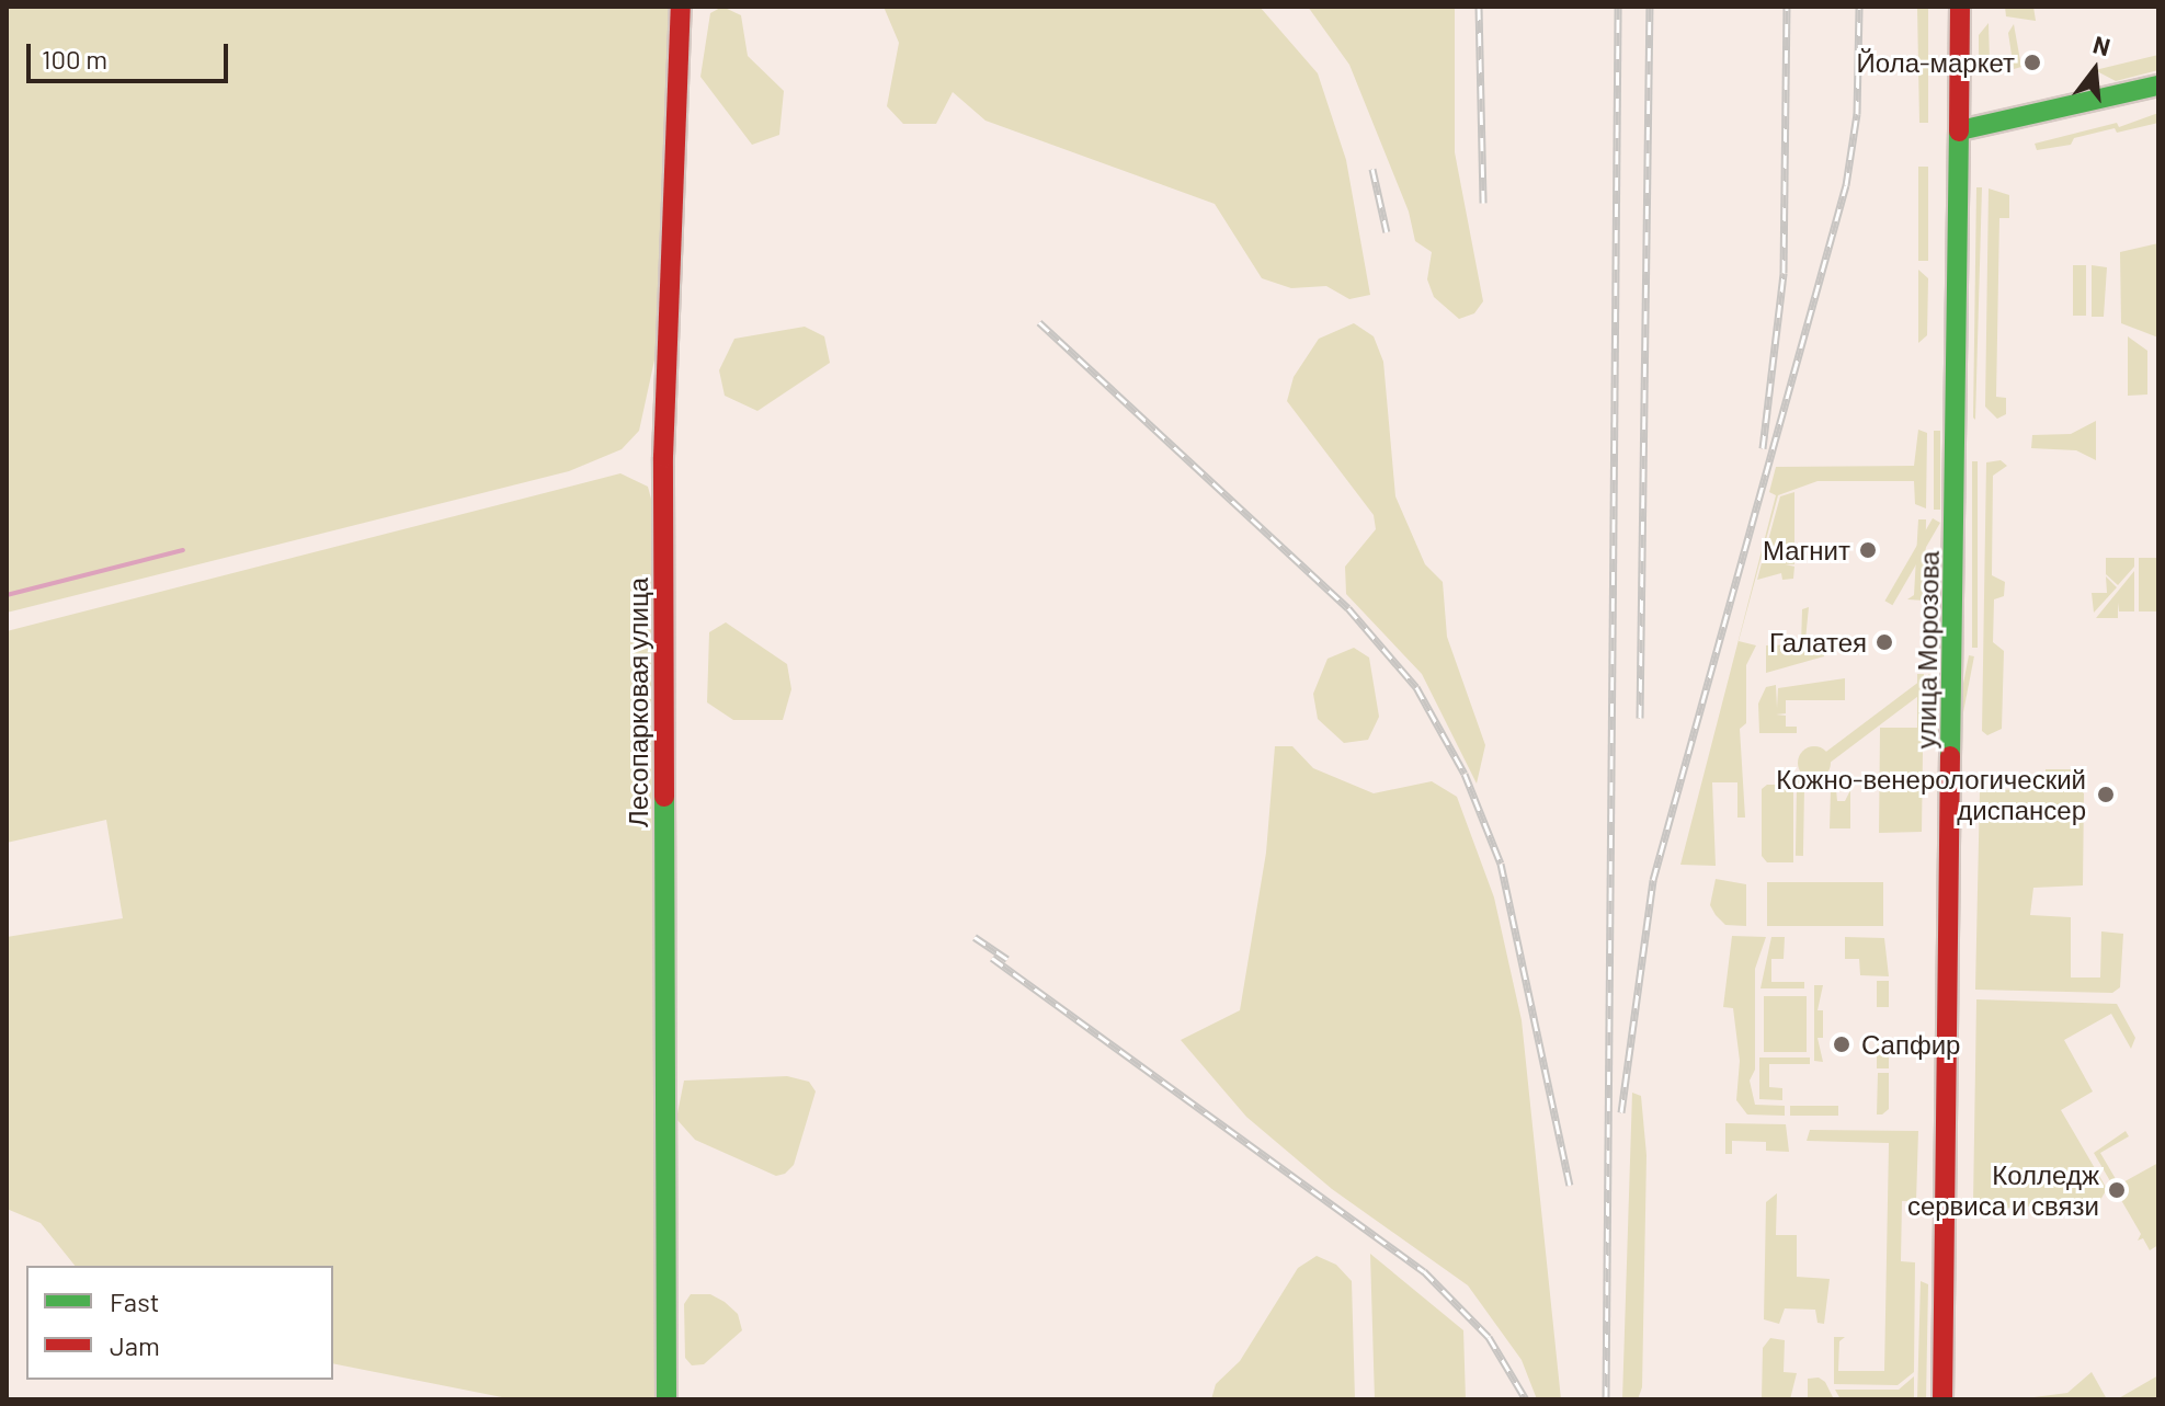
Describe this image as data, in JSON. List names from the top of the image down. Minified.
{"streets":{"street":["улица Морозова","Лесопарковая улица"]},"places":["Йола-маркет","Магнит","Галатея","Кожно-венерологический диспансер","Сапфир","Колледж сервиса и связи"],"legend":["Fast","Jam"],"scale_bar":"100 m","north":"top"}
